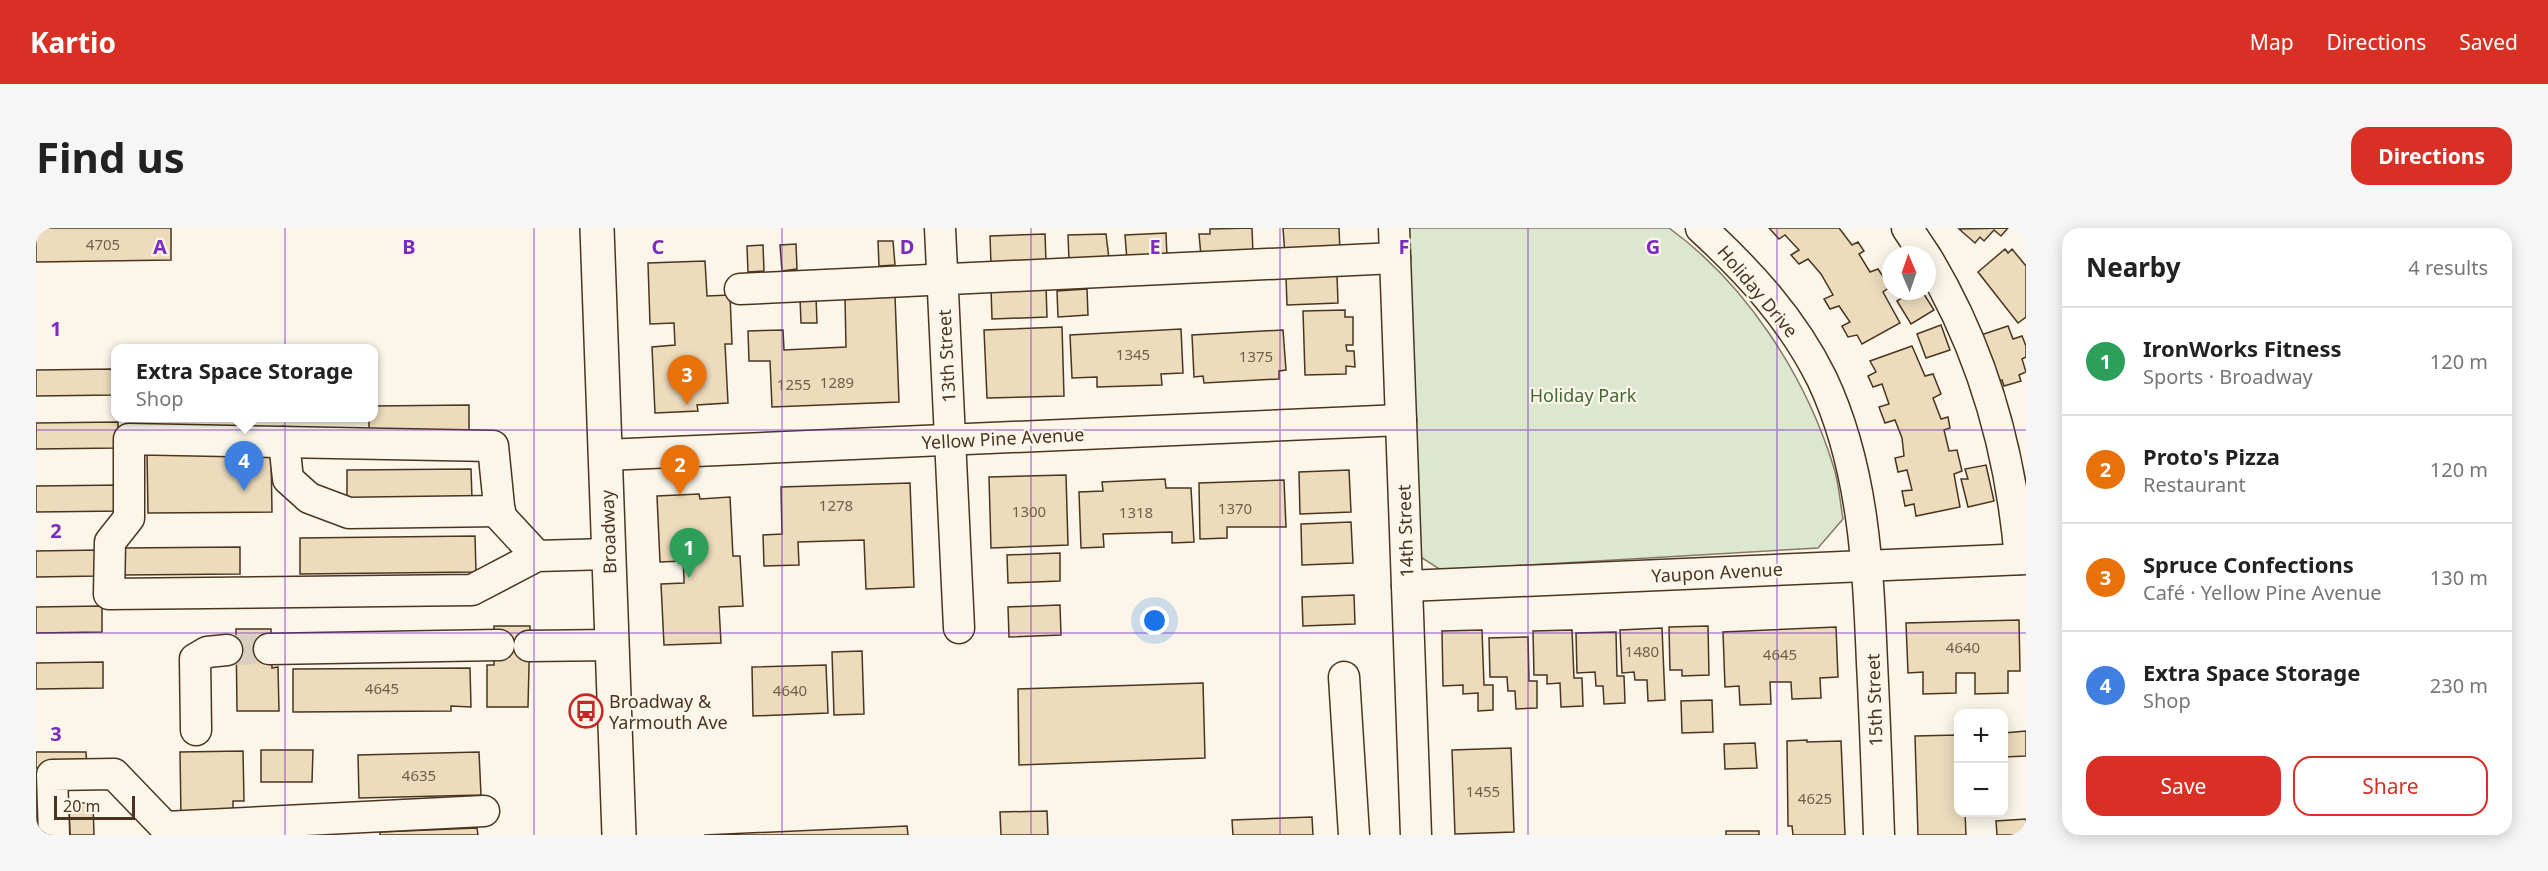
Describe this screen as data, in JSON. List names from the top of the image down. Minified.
{"streets":{"main road":["Broadway"],"street":["Holiday Drive","13th Street","Yellow Pine Avenue","14th Street","Yaupon Avenue","15th Street"]},"crossings":[["Holiday Drive","Yaupon Avenue"],["Holiday Drive","15th Street"],["13th Street","Yellow Pine Avenue"],["Yellow Pine Avenue","14th Street"],["Yellow Pine Avenue","Broadway"],["14th Street","Yaupon Avenue"],["Yaupon Avenue","15th Street"]],"parks":["Holiday Park"],"places":{"bus stop":["Broadway & Yarmouth Ave"]},"house_numbers":["4705","1345","1375","1289","1255","1278","1370","1300","1318","4640","1480","4645","4645","4640","4635","1455","4625"],"scale_bar":"20 m","north":"top","page":{"header":"Kartio","nav":["Map","Directions","Saved"],"buttons":["Directions",["Save","Share"]],"title":"Find us","heading":["Nearby","4 results"],"list":[{"mark":"1","name":"IronWorks Fitness","note":"Sports · Broadway","value":"120 m"},{"mark":"2","name":"Proto's Pizza","note":"Restaurant","value":"120 m"},{"mark":"3","name":"Spruce Confections","note":"Café · Yellow Pine Avenue","value":"130 m"},{"mark":"4","name":"Extra Space Storage","note":"Shop","value":"230 m"}],"popup":["Extra Space Storage","Shop"],"pins":["3","4","2","1"],"map_buttons":["+","−"],"scale":"20 m"},"grid":{"columns":["A","B","C","D","E","F","G"],"rows":["1","2","3"]}}
